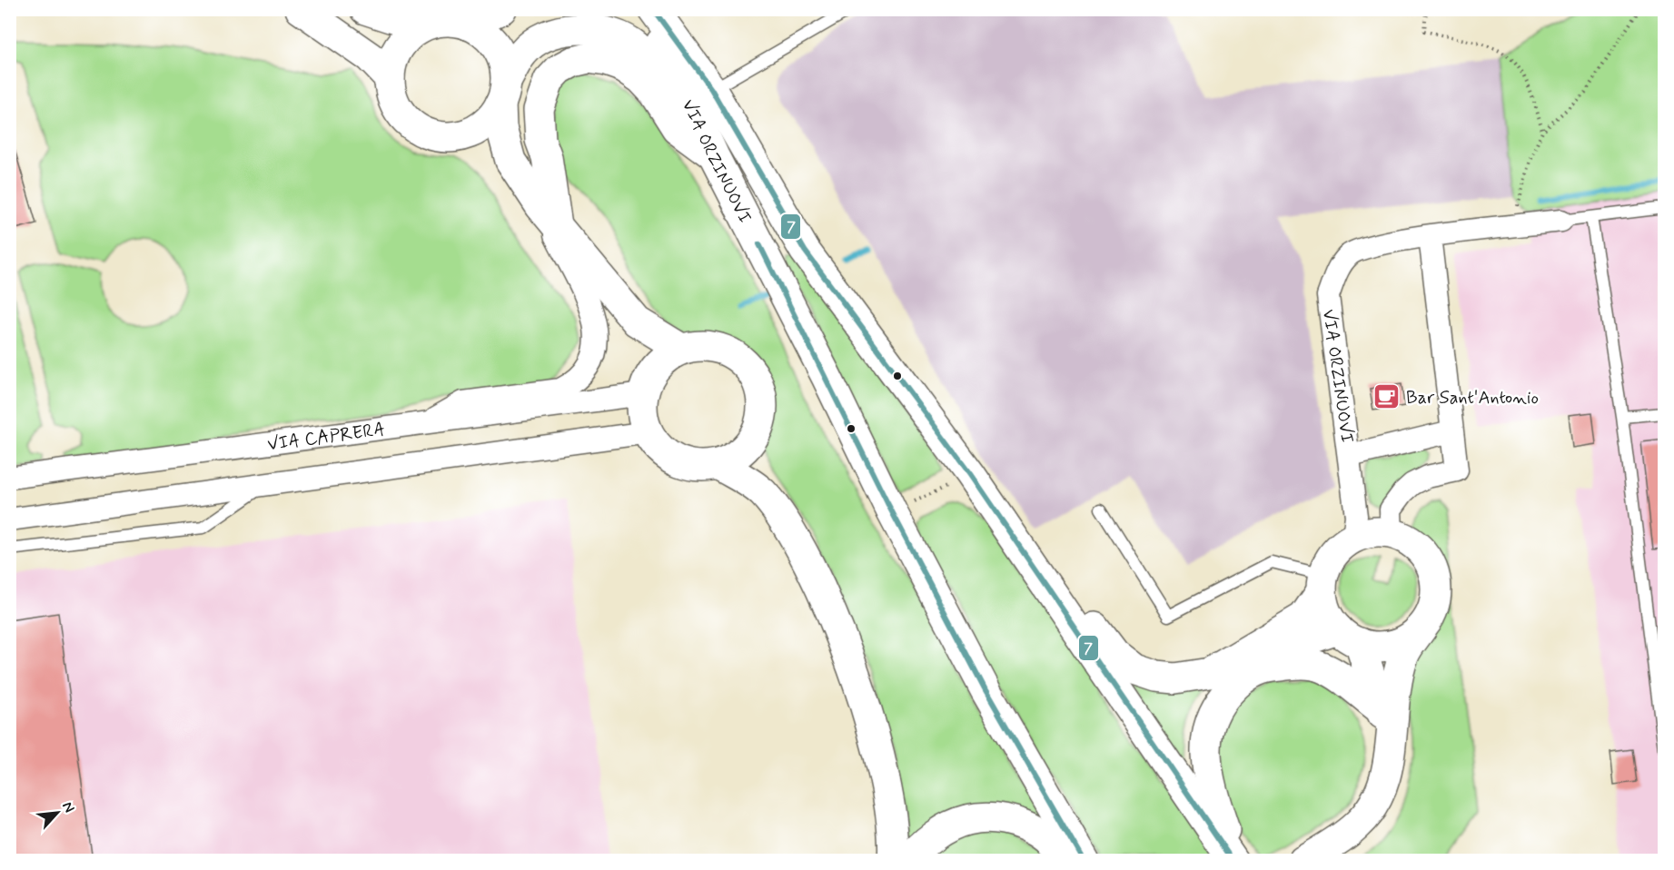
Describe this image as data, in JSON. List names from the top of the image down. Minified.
{"streets":{"main road":["VIA ORZINUOVI"],"street":["VIA CAPRERA"]},"places":{"cafe":["Bar Sant'Antonio"]},"lines":["transit line 7"],"north":"top right"}
